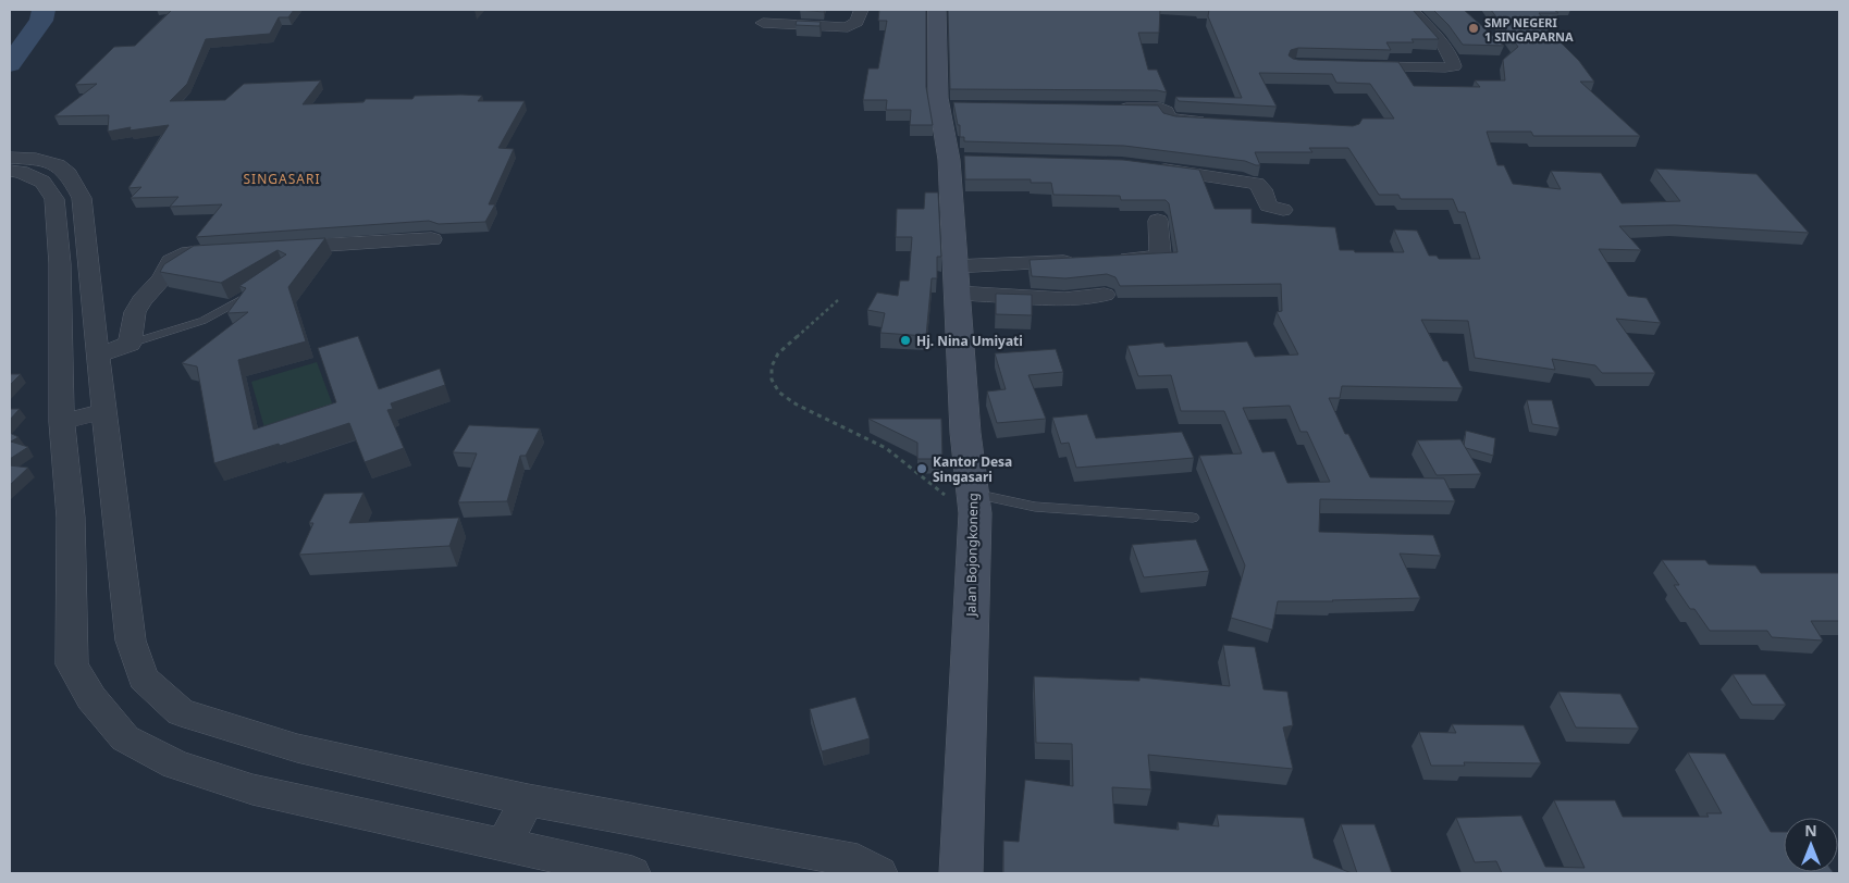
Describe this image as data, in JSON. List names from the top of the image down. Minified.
{"streets":{"main road":["Jalan Bojongkoneng"]},"districts":["SINGASARI"],"places":["SMP NEGERI 1 SINGAPARNA","Hj. Nina Umiyati","Kantor Desa Singasari"],"north":"top"}
